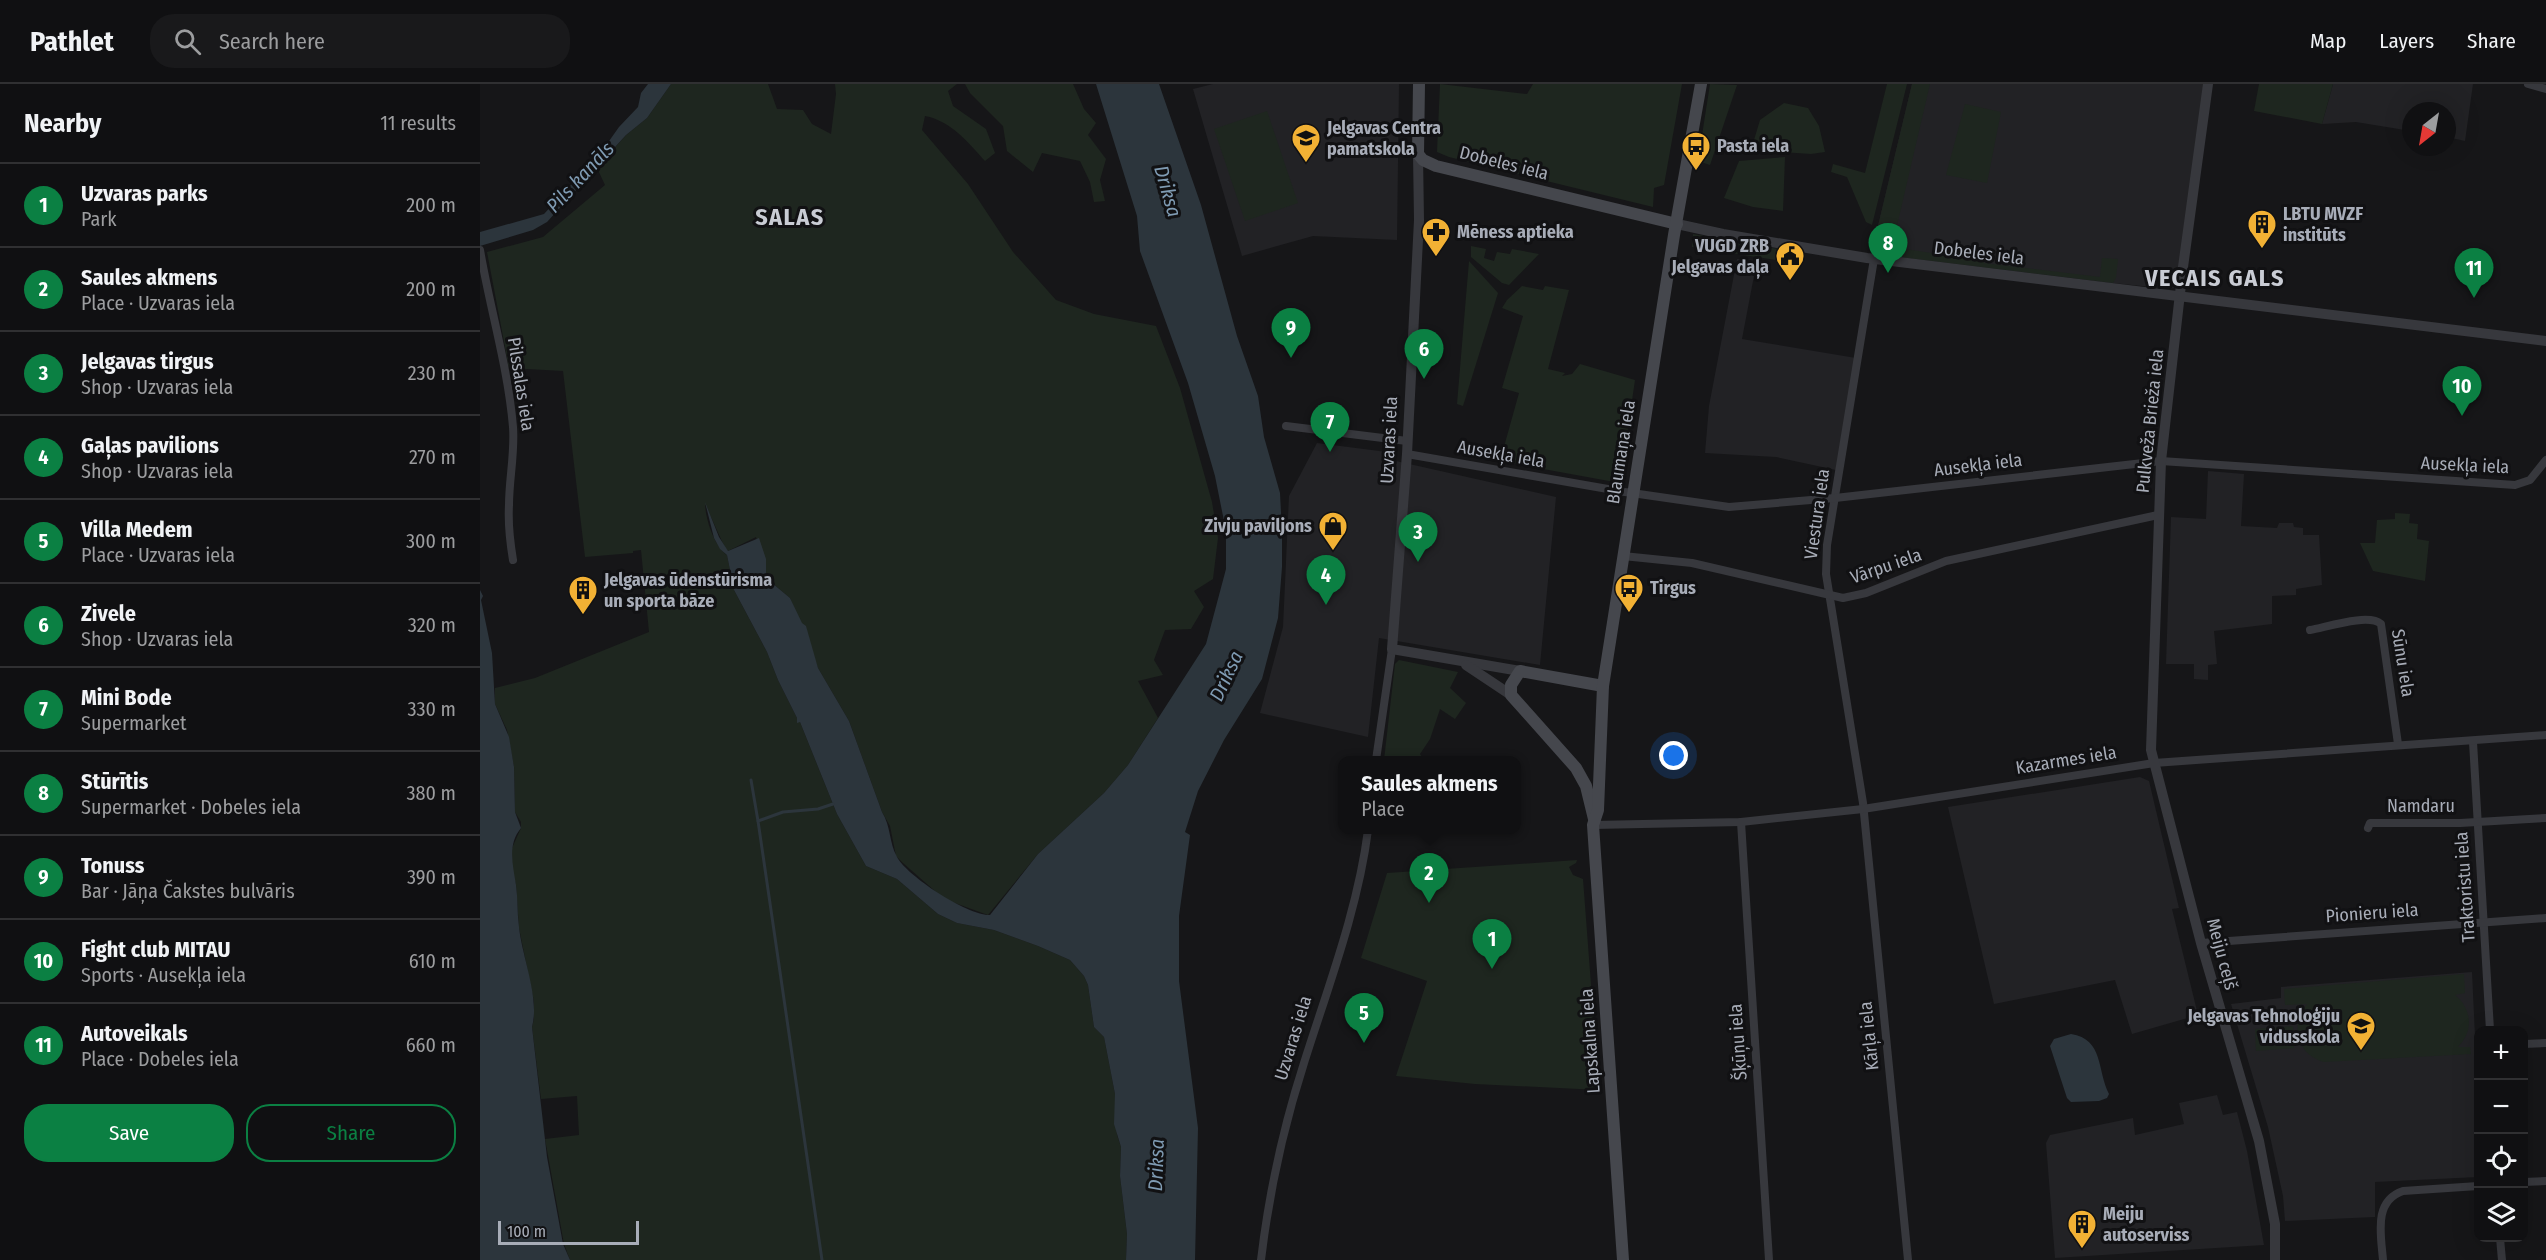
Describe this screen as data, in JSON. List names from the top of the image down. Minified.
{"streets":{"main road":["Dobeles iela","Uzvaras iela","Blaumaņa iela","Lapskalna iela"],"street":["Pilssalas iela","Pulkveža Brieža iela","Ausekļa iela","Viestura iela","Vārpu iela","Sūnu iela","Kazarmes iela","Namdaru","Traktoristu iela","Pionieru iela","Meiju ceļš","Kārļa iela","Šķūņu iela"]},"crossings":[["Dobeles iela","Pulkveža Brieža iela"],["Dobeles iela","Uzvaras iela"],["Dobeles iela","Blaumaņa iela"],["Dobeles iela","Viestura iela"],["Pulkveža Brieža iela","Ausekļa iela"],["Pulkveža Brieža iela","Vārpu iela"],["Pulkveža Brieža iela","Kazarmes iela"],["Pulkveža Brieža iela","Meiju ceļš"],["Uzvaras iela","Ausekļa iela"],["Uzvaras iela","Lapskalna iela"],["Blaumaņa iela","Ausekļa iela"],["Blaumaņa iela","Vārpu iela"],["Blaumaņa iela","Lapskalna iela"],["Ausekļa iela","Viestura iela"],["Viestura iela","Vārpu iela"],["Viestura iela","Kazarmes iela"],["Viestura iela","Kārļa iela"],["Sūnu iela","Kazarmes iela"],["Kazarmes iela","Traktoristu iela"],["Kazarmes iela","Meiju ceļš"],["Kazarmes iela","Kārļa iela"],["Kazarmes iela","Lapskalna iela"],["Kazarmes iela","Šķūņu iela"],["Namdaru","Traktoristu iela"],["Traktoristu iela","Pionieru iela"],["Pionieru iela","Meiju ceļš"]],"districts":["SALAS","VECAIS GALS"],"water":["Pils kanāls","Driksa"],"places":{"school or university":["Jelgavas Centra pamatskola","Jelgavas Tehnoloģiju vidusskola"],"bus stop":["Pasta iela","Tirgus"],"building":["LBTU MVZF institūts","Jelgavas ūdenstūrisma un sporta bāze","Meiju autoserviss"],"pharmacy":["Mēness aptieka"],"public building":["VUGD ZRB Jelgavas daļa"],"shop":["Zivju paviljons"]},"scale_bar":"100 m","north":"bottom left","page":{"header":"Pathlet","search":"Search here","nav":["Map","Layers","Share"],"heading":["Nearby","11 results"],"list":[{"mark":"1","name":"Uzvaras parks","note":"Park","value":"200 m"},{"mark":"2","name":"Saules akmens","note":"Place · Uzvaras iela","value":"200 m"},{"mark":"3","name":"Jelgavas tirgus","note":"Shop · Uzvaras iela","value":"230 m"},{"mark":"4","name":"Gaļas pavilions","note":"Shop · Uzvaras iela","value":"270 m"},{"mark":"5","name":"Villa Medem","note":"Place · Uzvaras iela","value":"300 m"},{"mark":"6","name":"Zivele","note":"Shop · Uzvaras iela","value":"320 m"},{"mark":"7","name":"Mini Bode","note":"Supermarket","value":"330 m"},{"mark":"8","name":"Stūrītis","note":"Supermarket · Dobeles iela","value":"380 m"},{"mark":"9","name":"Tonuss","note":"Bar · Jāņa Čakstes bulvāris","value":"390 m"},{"mark":"10","name":"Fight club MITAU","note":"Sports · Ausekļa iela","value":"610 m"},{"mark":"11","name":"Autoveikals","note":"Place · Dobeles iela","value":"660 m"}],"pins":["8","11","9","6","10","7","3","4","2","1","5"],"popup":["Saules akmens","Place"],"map_buttons":["+","−"],"buttons":["Save","Share"],"scale":"100 m"}}
